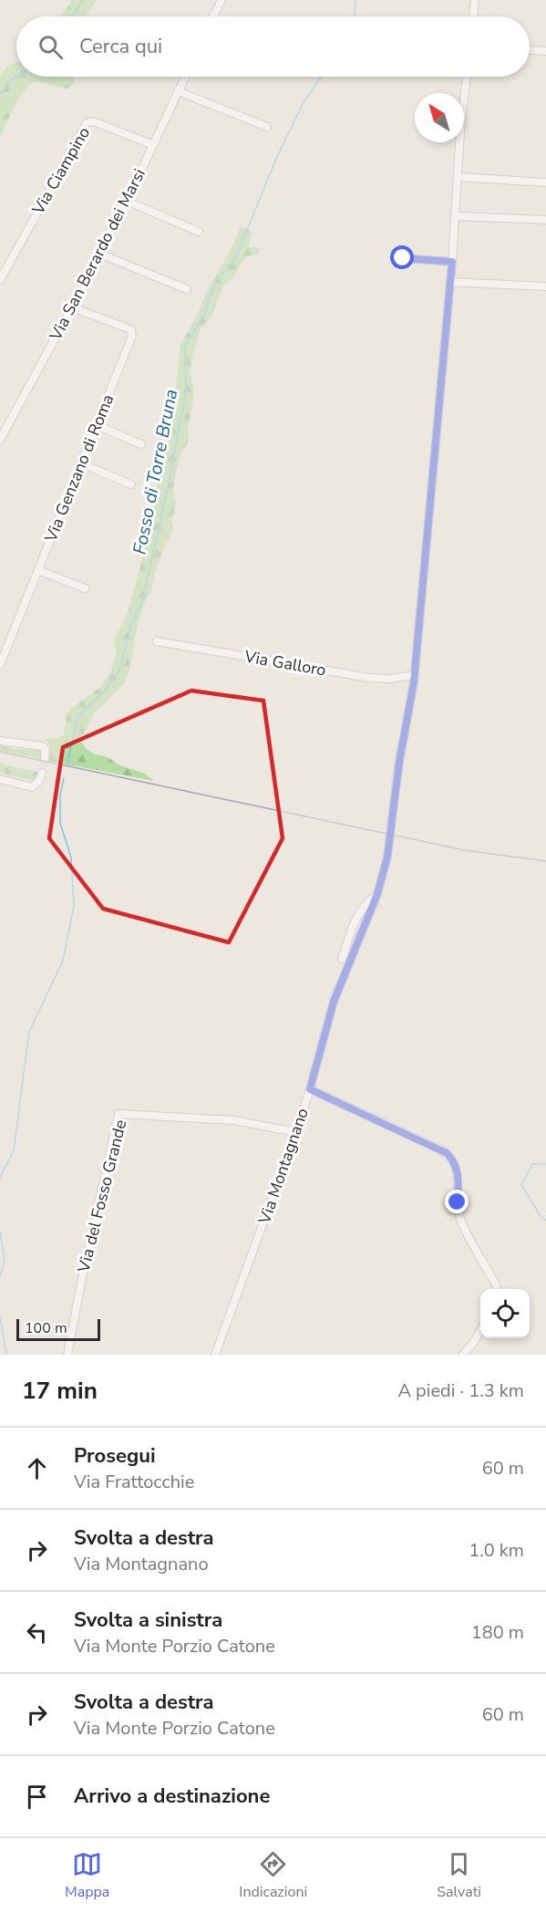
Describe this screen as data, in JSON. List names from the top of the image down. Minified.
{"streets":{"street":["Via Ciampino","Via San Berardo dei Marsi","Via Genzano di Roma","Via Galloro","Via Montagnano","Via del Fosso Grande"]},"crossings":[["Via Ciampino","Via San Berardo dei Marsi"],["Via San Berardo dei Marsi","Via Genzano di Roma"],["Via Galloro","Via Montagnano"],["Via Montagnano","Via del Fosso Grande"]],"water":["Fosso di Torre Bruna"],"scale_bar":"100 m","north":"top left","page":{"search":"Cerca qui","scale":"100 m","heading":["17 min","A piedi · 1.3 km"],"list":[["Prosegui","Via Frattocchie","60 m"],["Svolta a destra","Via Montagnano","1.0 km"],["Svolta a sinistra","Via Monte Porzio Catone","180 m"],["Svolta a destra","Via Monte Porzio Catone","60 m"],"Arrivo a destinazione"],"nav":["Mappa","Indicazioni","Salvati"]}}
